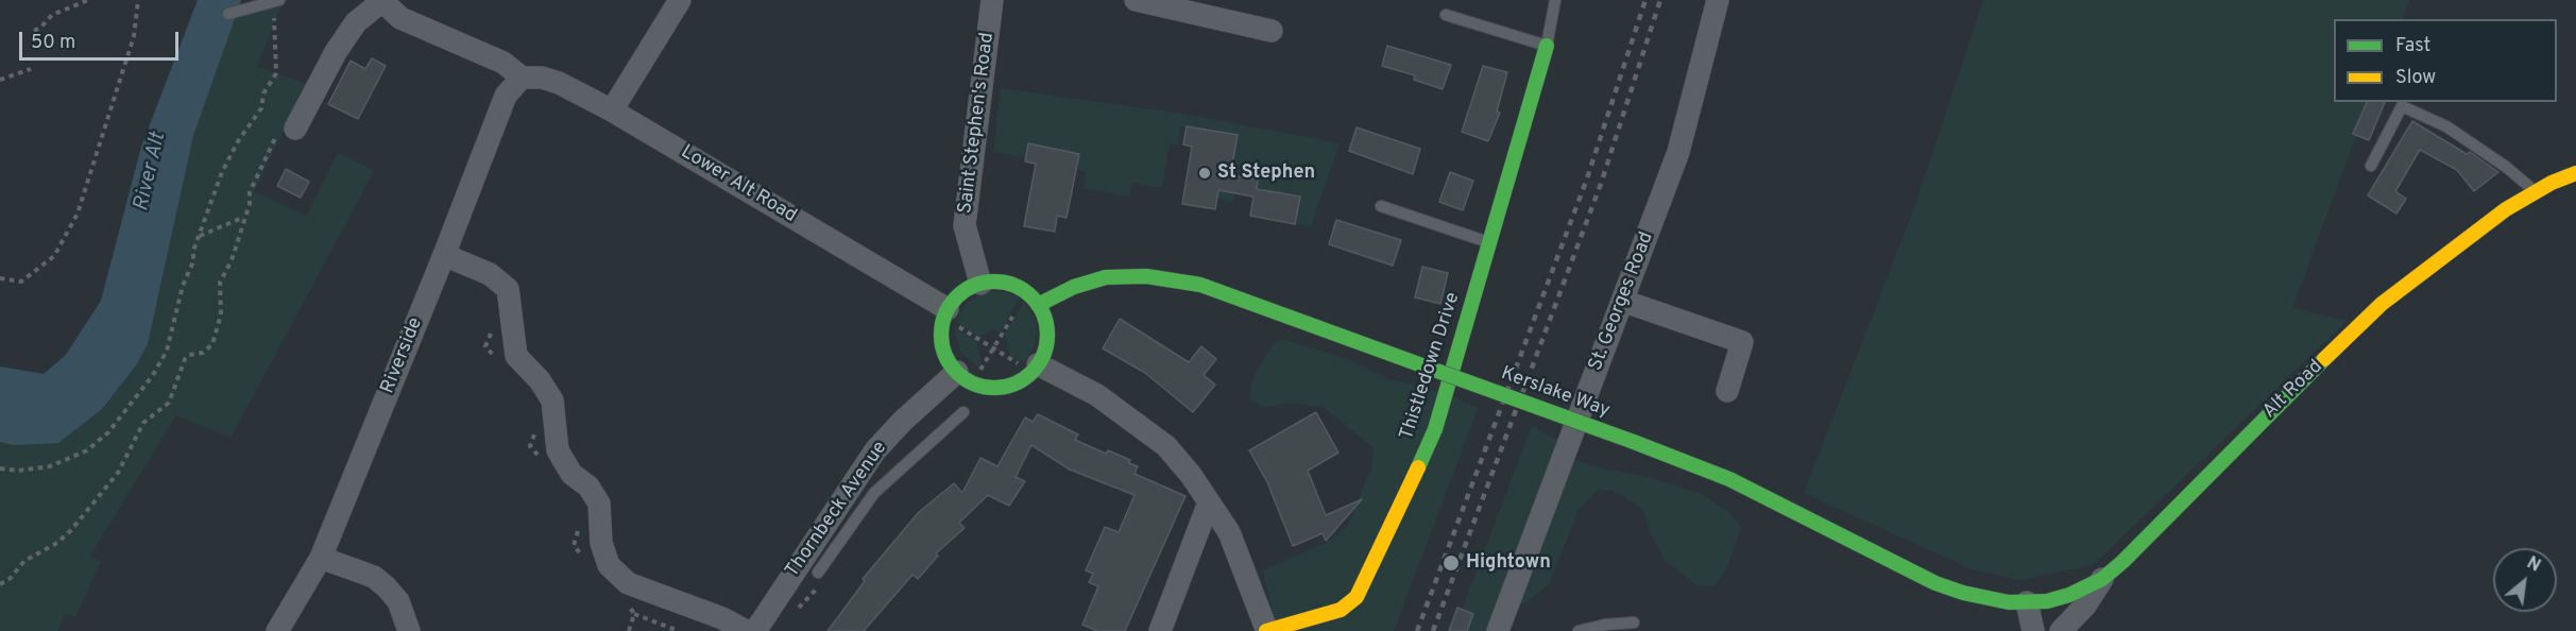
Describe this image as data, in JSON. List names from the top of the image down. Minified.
{"streets":{"street":["Saint Stephen's Road","Lower Alt Road","St. Georges Road","Riverside","Thistledown Drive","Alt Road","Kerslake Way","Thornbeck Avenue"]},"crossings":[["Saint Stephen's Road","Lower Alt Road"],["Saint Stephen's Road","Kerslake Way"],["Lower Alt Road","Riverside"],["Lower Alt Road","Kerslake Way"],["Alt Road","Kerslake Way"]],"water":["River Alt"],"places":["St Stephen","Hightown"],"legend":["Fast","Slow"],"scale_bar":"50 m","north":"top right"}
